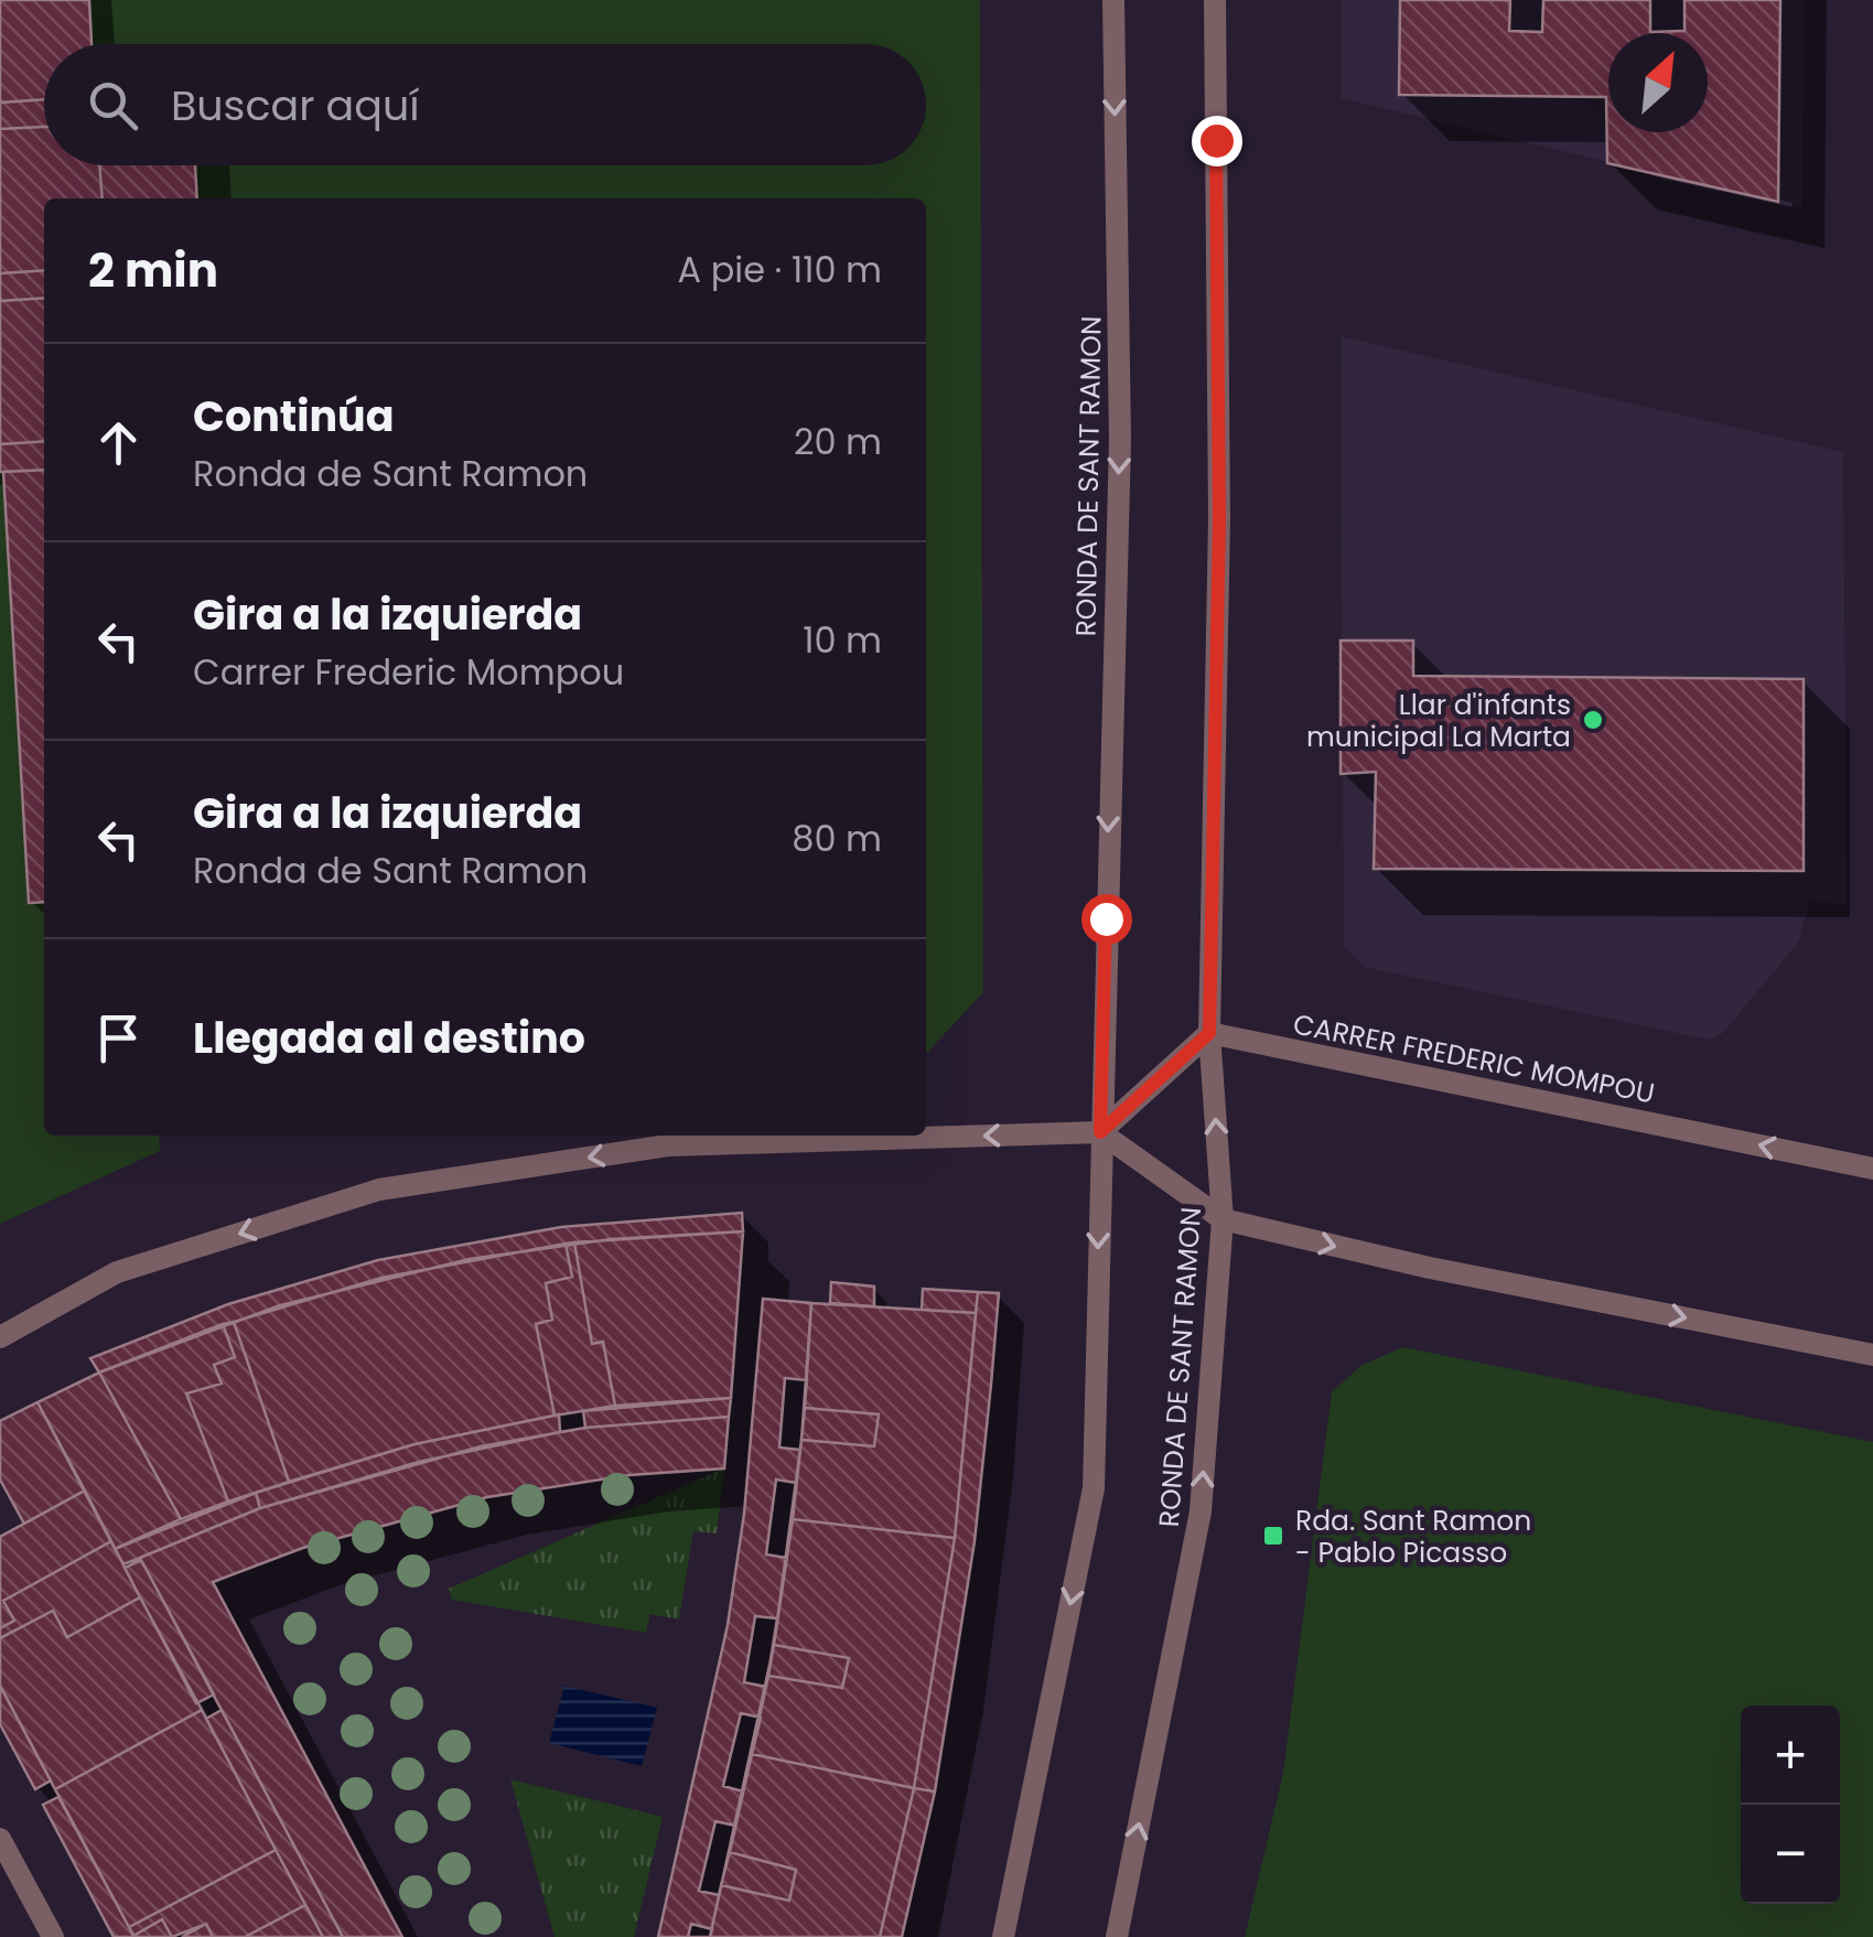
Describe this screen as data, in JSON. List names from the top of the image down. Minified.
{"streets":{"street":["RONDA DE SANT RAMON","CARRER FREDERIC MOMPOU"]},"crossings":[["RONDA DE SANT RAMON","CARRER FREDERIC MOMPOU"]],"places":{"other":["Llar d'infants municipal La Marta"],"transit":["Rda. Sant Ramon - Pablo Picasso"]},"north":"top right","page":{"search":"Buscar aquí","heading":["2 min","A pie · 110 m"],"list":[["Continúa","Ronda de Sant Ramon","20 m"],["Gira a la izquierda","Carrer Frederic Mompou","10 m"],["Gira a la izquierda","Ronda de Sant Ramon","80 m"],"Llegada al destino"],"map_buttons":["+","−"]}}
